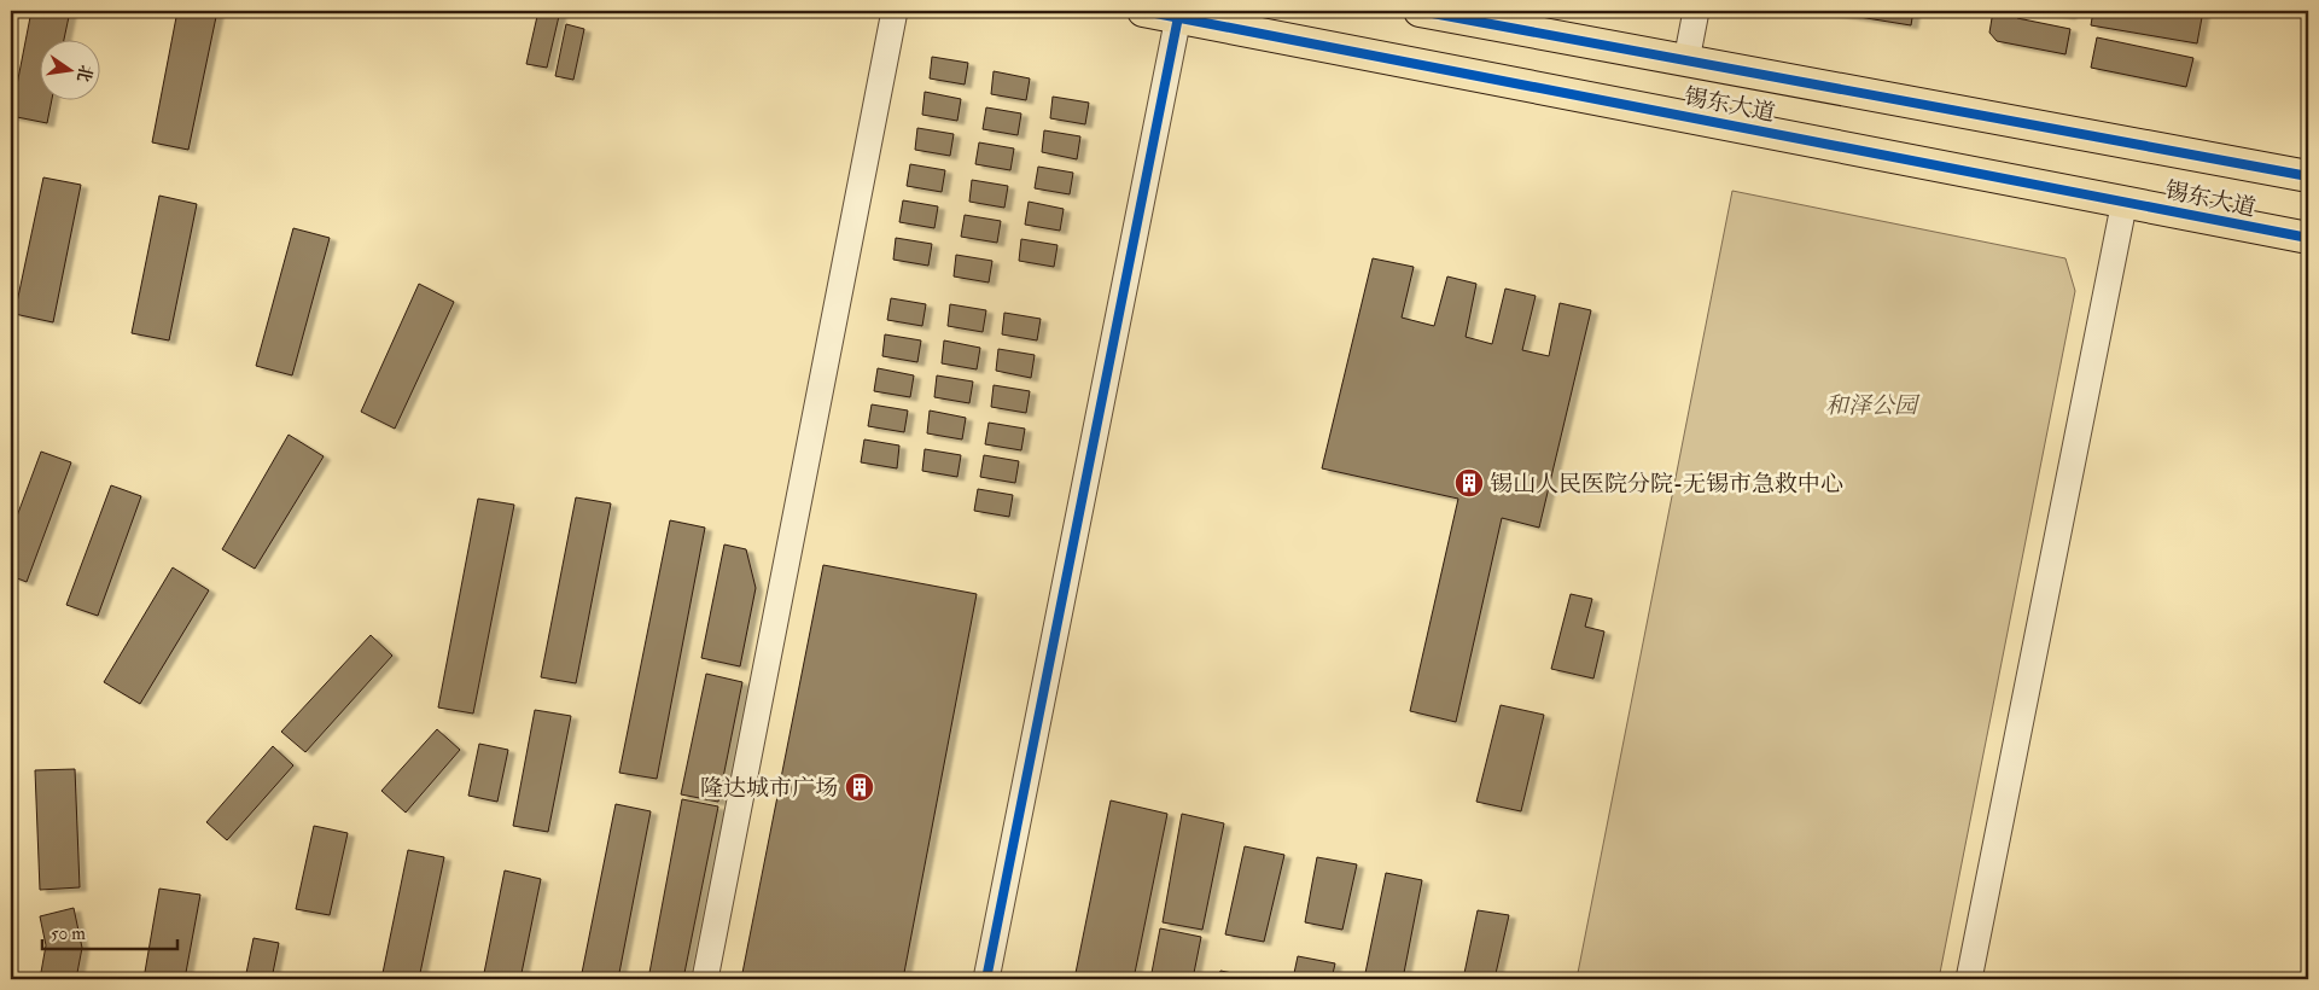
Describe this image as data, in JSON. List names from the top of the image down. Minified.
{"streets":{"main road":["锡东大道"]},"parks":["和泽公园"],"places":{"building":["锡山人民医院分院-无锡市急救中心","隆达城市广场"]},"scale_bar":"50 m","north":"right"}
